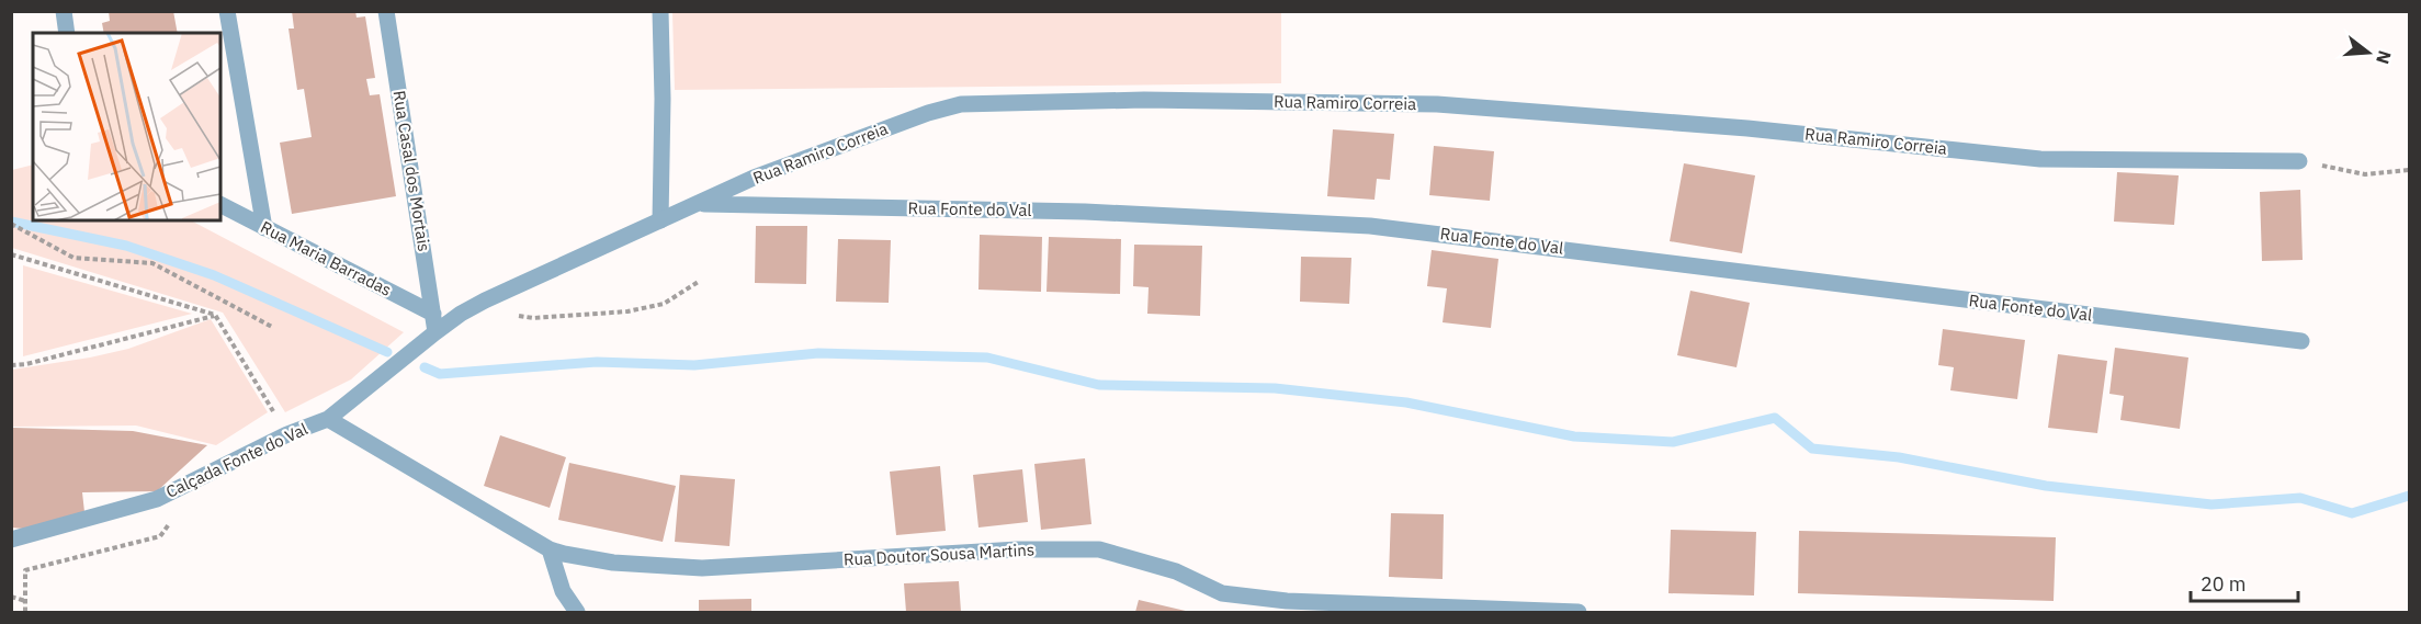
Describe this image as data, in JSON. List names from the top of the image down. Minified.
{"streets":{"street":["Rua Ramiro Correia","Rua Casal dos Mortais","Rua Fonte do Val","Rua Maria Barradas","Calçada Fonte do Val","Rua Doutor Sousa Martins"]},"crossings":[["Rua Ramiro Correia","Rua Casal dos Mortais"],["Rua Ramiro Correia","Rua Fonte do Val"],["Rua Ramiro Correia","Calçada Fonte do Val"],["Rua Casal dos Mortais","Rua Maria Barradas"],["Rua Casal dos Mortais","Calçada Fonte do Val"],["Calçada Fonte do Val","Rua Doutor Sousa Martins"]],"scale_bar":"20 m","north":"right"}
